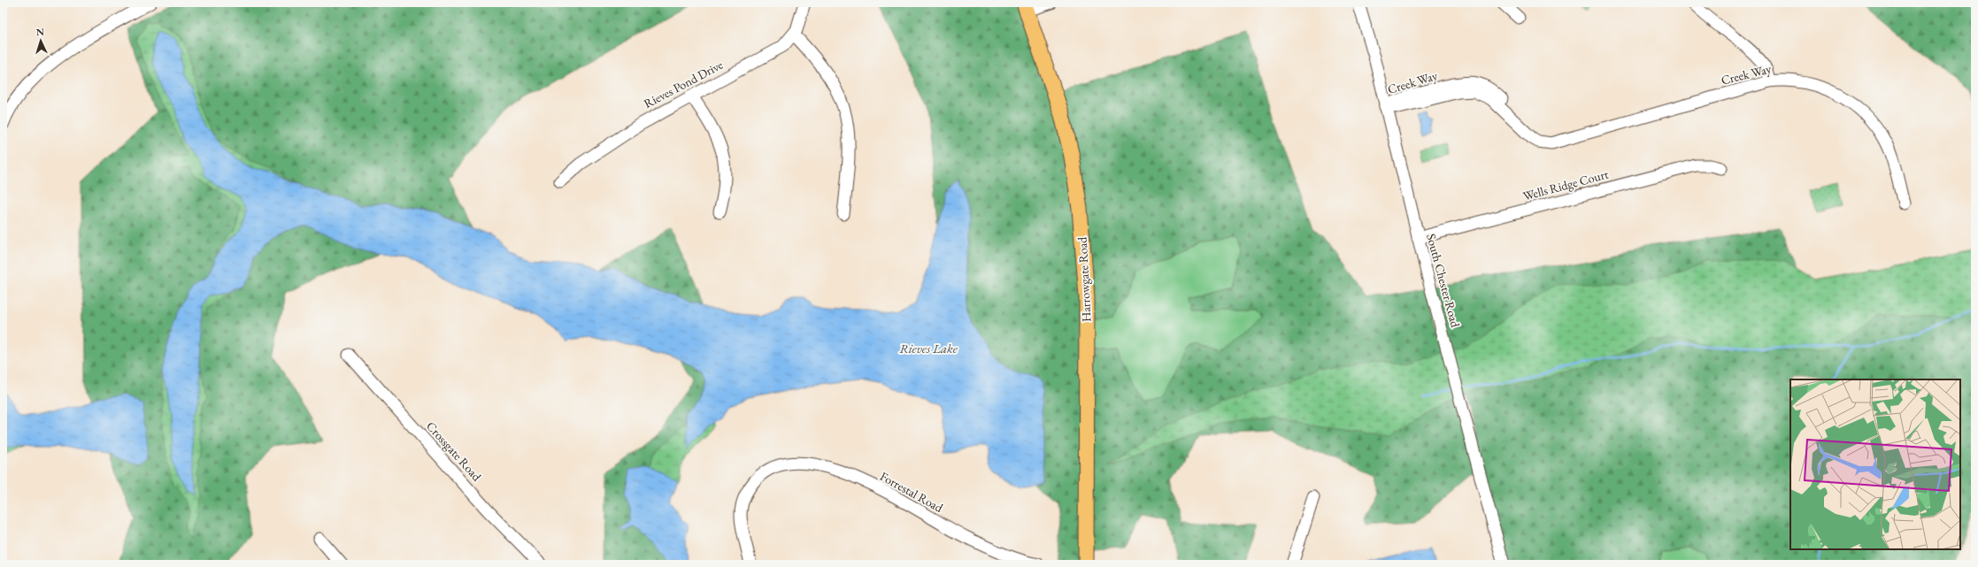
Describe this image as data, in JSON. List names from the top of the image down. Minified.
{"streets":{"main road":["Harrowgate Road"],"street":["Creek Way","Rieves Pond Drive","Wells Ridge Court","South Chester Road","Crossgate Road","Forrestal Road"]},"crossings":[["Creek Way","South Chester Road"],["Wells Ridge Court","South Chester Road"]],"water":["Rieves Lake"],"north":"top"}
